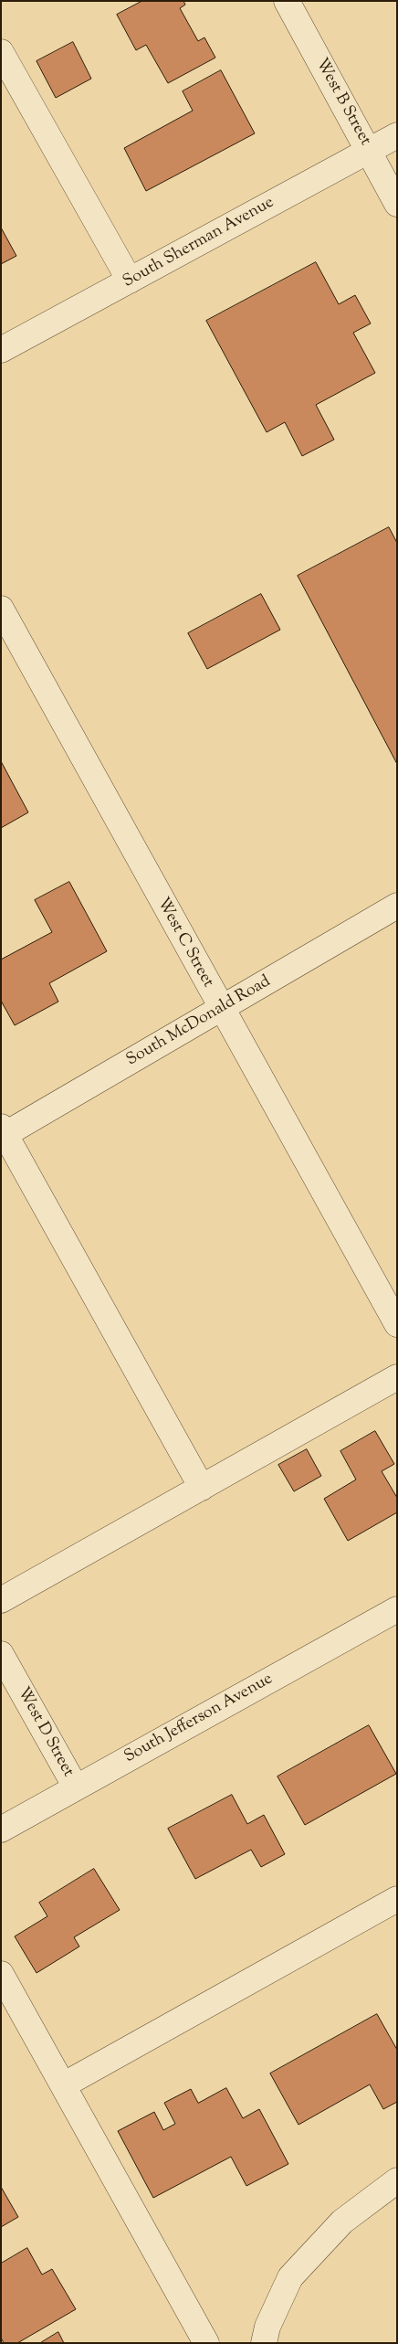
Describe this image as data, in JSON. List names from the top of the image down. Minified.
{"streets":{"street":["West B Street","South Sherman Avenue","West C Street","South McDonald Road","South Jefferson Avenue","West D Street"]},"crossings":[["West B Street","South Sherman Avenue"],["West C Street","South McDonald Road"],["South Jefferson Avenue","West D Street"]]}
